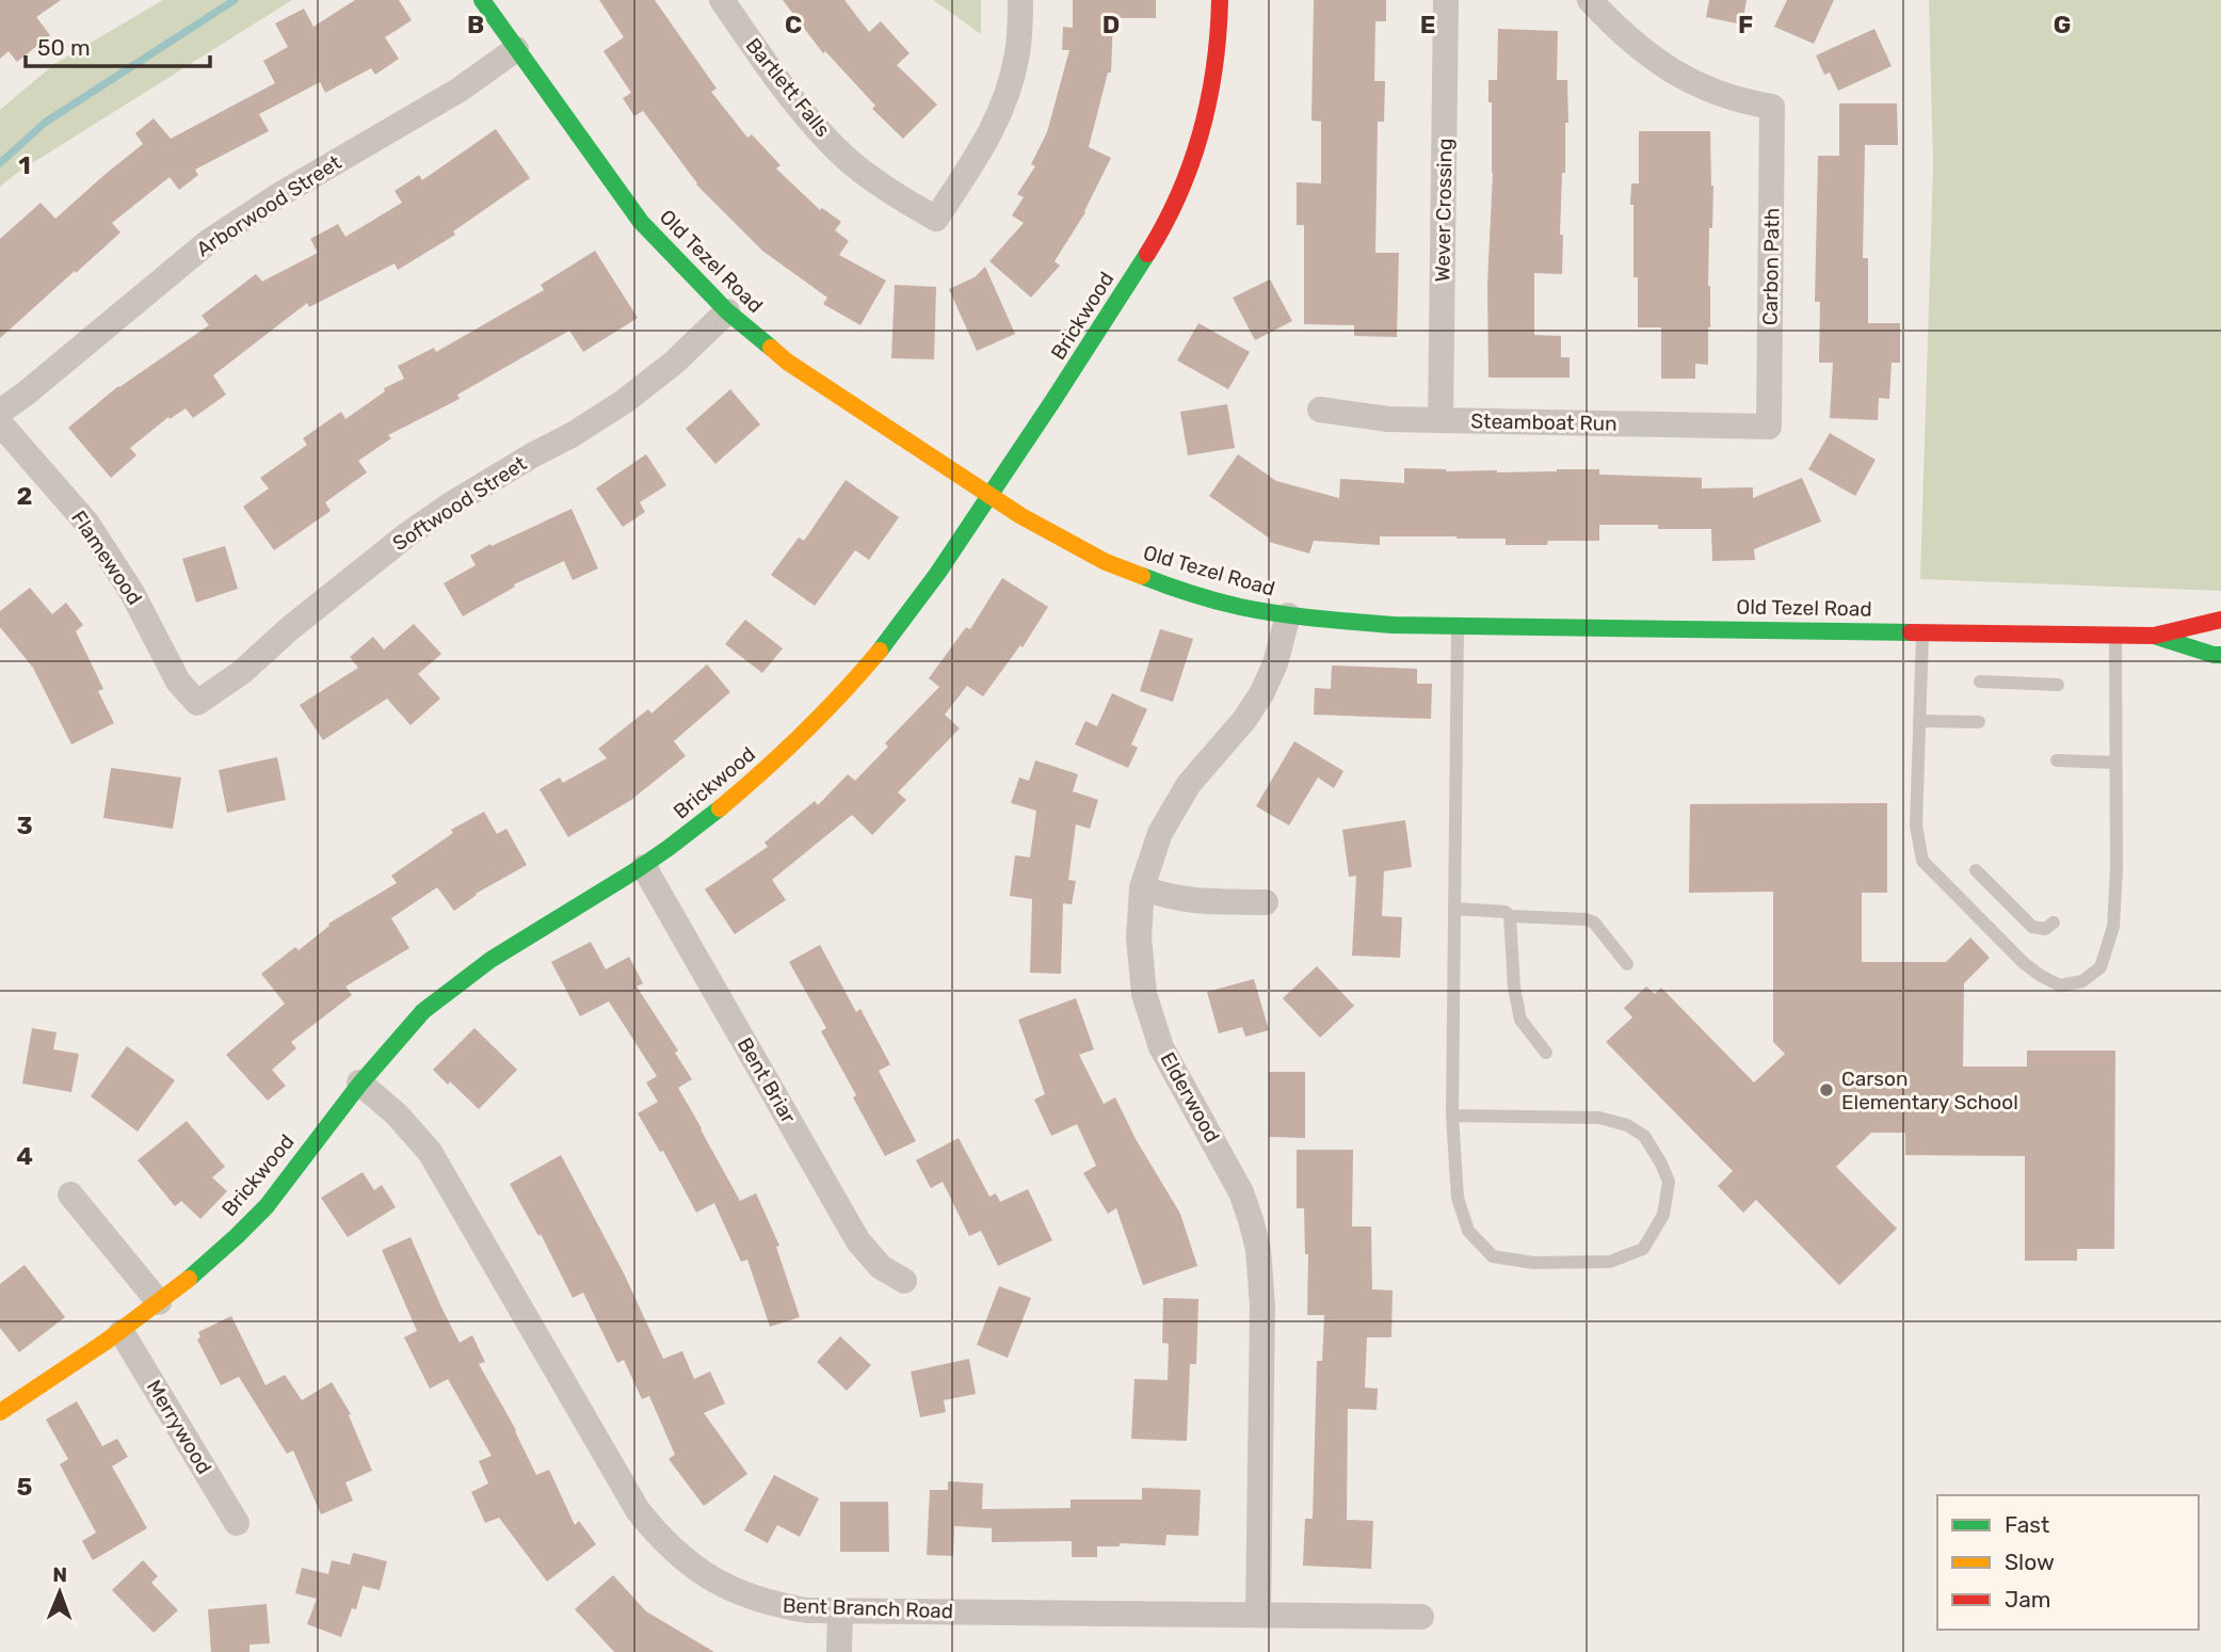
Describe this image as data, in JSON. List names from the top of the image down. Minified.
{"streets":{"street":["Bartlett Falls","Arborwood Street","Wever Crossing","Old Tezel Road","Carbon Path","Brickwood","Steamboat Run","Softwood Street","Flamewood","Bent Briar","Elderwood","Merrywood","Bent Branch Road"]},"crossings":[["Arborwood Street","Old Tezel Road"],["Wever Crossing","Steamboat Run"],["Old Tezel Road","Brickwood"],["Old Tezel Road","Softwood Street"],["Old Tezel Road","Elderwood"],["Carbon Path","Steamboat Run"],["Brickwood","Bent Briar"],["Brickwood","Merrywood"],["Brickwood","Bent Branch Road"],["Softwood Street","Flamewood"],["Elderwood","Bent Branch Road"]],"places":["Carson Elementary School"],"legend":["Fast","Slow","Jam"],"scale_bar":"50 m","north":"top","grid":{"columns":["B","C","D","E","F","G"],"rows":["1","2","3","4","5"]}}
